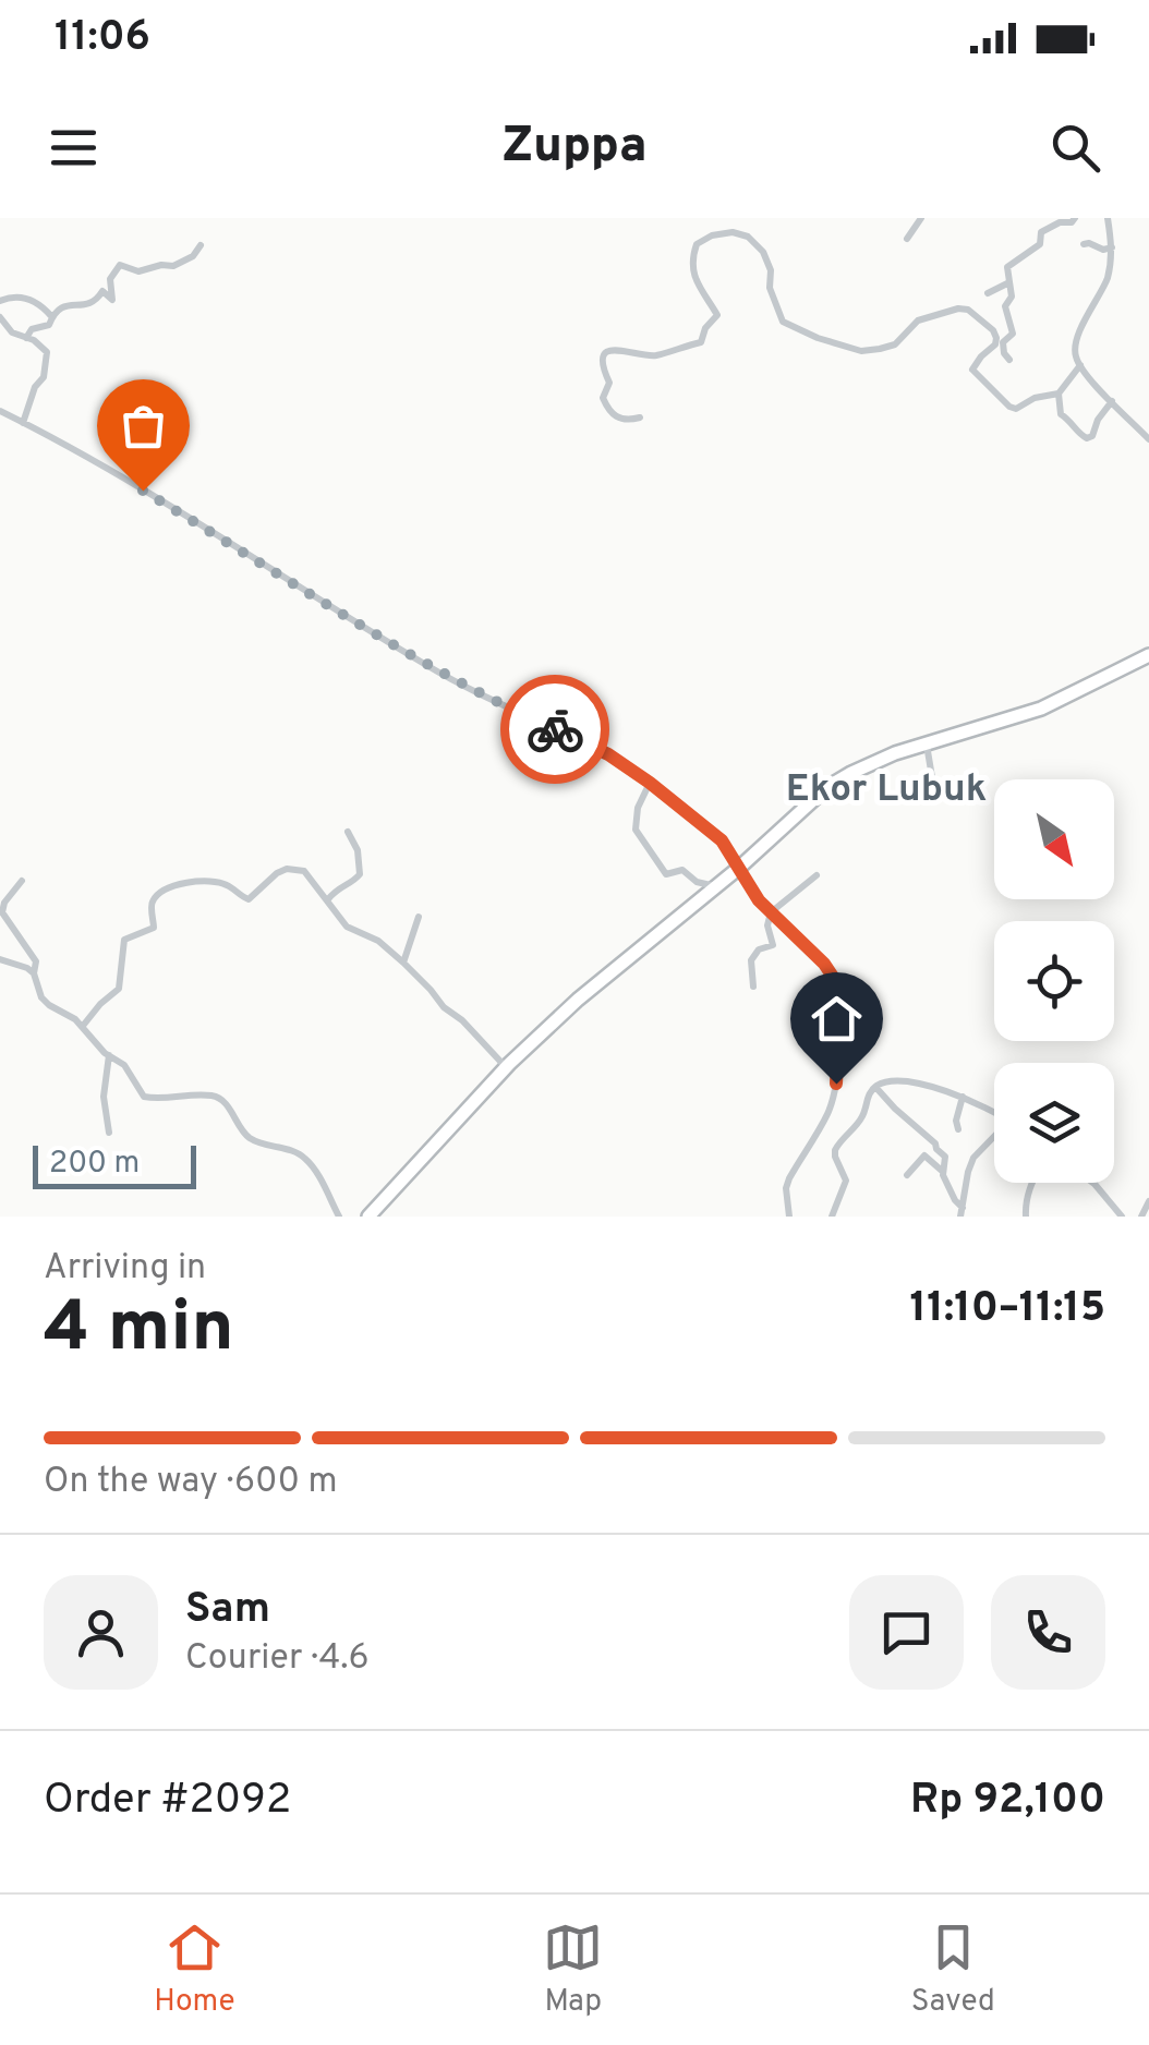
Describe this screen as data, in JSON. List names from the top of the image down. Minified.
{"districts":["Ekor Lubuk"],"scale_bar":"200 m","north":"bottom right","page":{"status":"11:06","header":"Zuppa","scale":"200 m","heading":["4 min","Arriving in","11:10–11:15"],"panel":["Sam","Courier · 4.6","Order #2092","Rp 92,100"],"bar":"On the way · 600 m","tabs":["Home","Map","Saved"]}}
